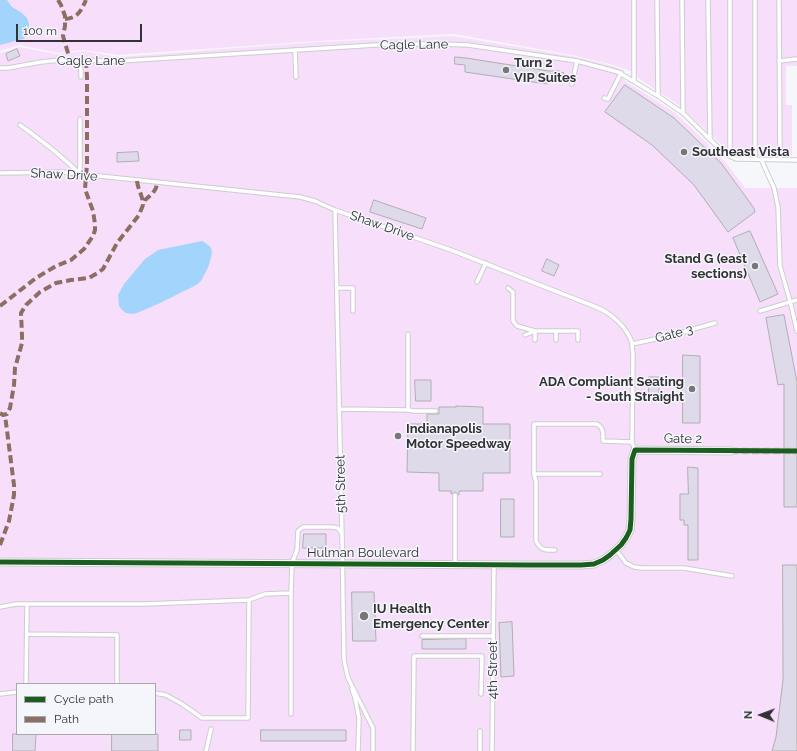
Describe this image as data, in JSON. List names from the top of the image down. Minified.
{"streets":{"street":["Gate 2","Hulman Boulevard"],"lane":["Cagle Lane","Shaw Drive","Gate 3","5th Street","4th Street"]},"crossings":[["Shaw Drive","Gate 3"],["Shaw Drive","Gate 2"],["Shaw Drive","5th Street"],["Shaw Drive","Hulman Boulevard"],["Gate 2","Hulman Boulevard"],["5th Street","Hulman Boulevard"],["Hulman Boulevard","4th Street"]],"places":["Turn 2 VIP Suites","Southeast Vista","Stand G (east sections)","ADA Compliant Seating - South Straight","Indianapolis Motor Speedway","IU Health Emergency Center"],"legend":["Cycle path","Path"],"scale_bar":"100 m","north":"left"}
